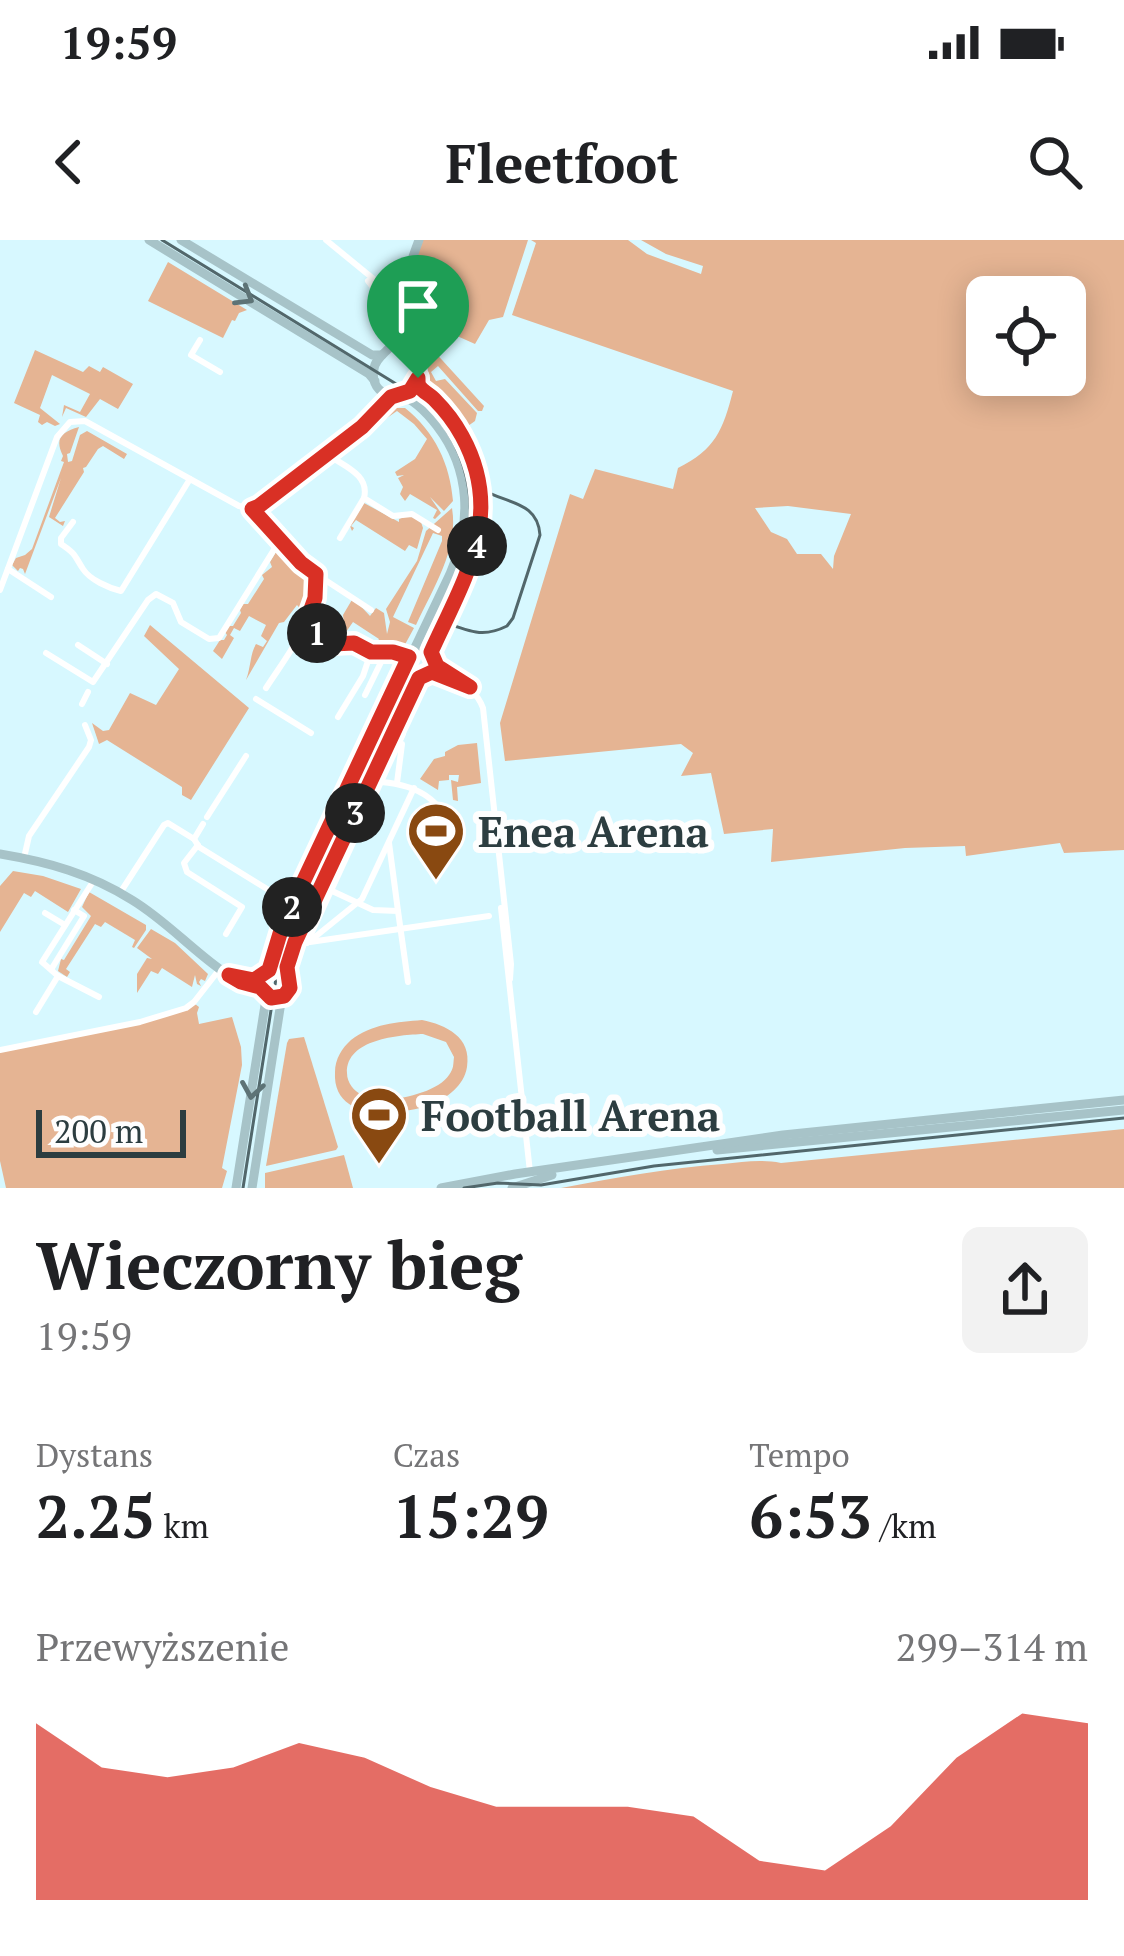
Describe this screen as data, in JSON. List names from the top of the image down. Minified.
{"places":{"sports":["Enea Arena","Football Arena"]},"scale_bar":"200 m","page":{"status":"19:59","header":"Fleetfoot","pins":["4","1","3","2"],"scale":"200 m","heading":["Wieczorny bieg","19:59"],"stats":[["Dystans","2.25 km"],["Czas","15:29"],["Tempo","6:53 /km"]],"chart":["Przewyższenie","299–314 m"]}}
